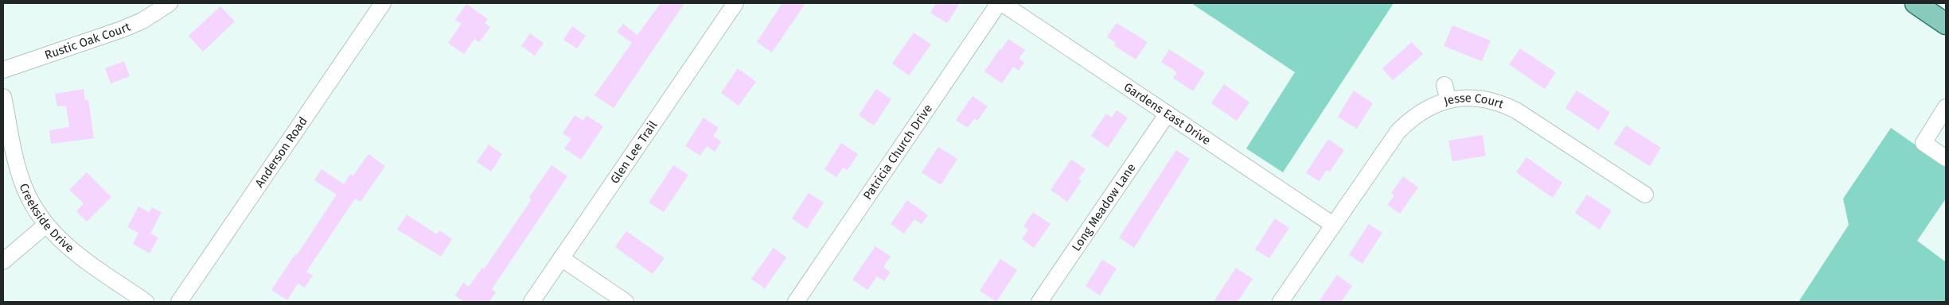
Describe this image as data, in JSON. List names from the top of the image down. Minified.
{"streets":{"street":["Rustic Oak Court","Jesse Court","Gardens East Drive","Anderson Road","Glen Lee Trail","Patricia Church Drive","Long Meadow Lane","Creekside Drive"]},"crossings":[["Jesse Court","Gardens East Drive"],["Gardens East Drive","Long Meadow Lane"]]}
